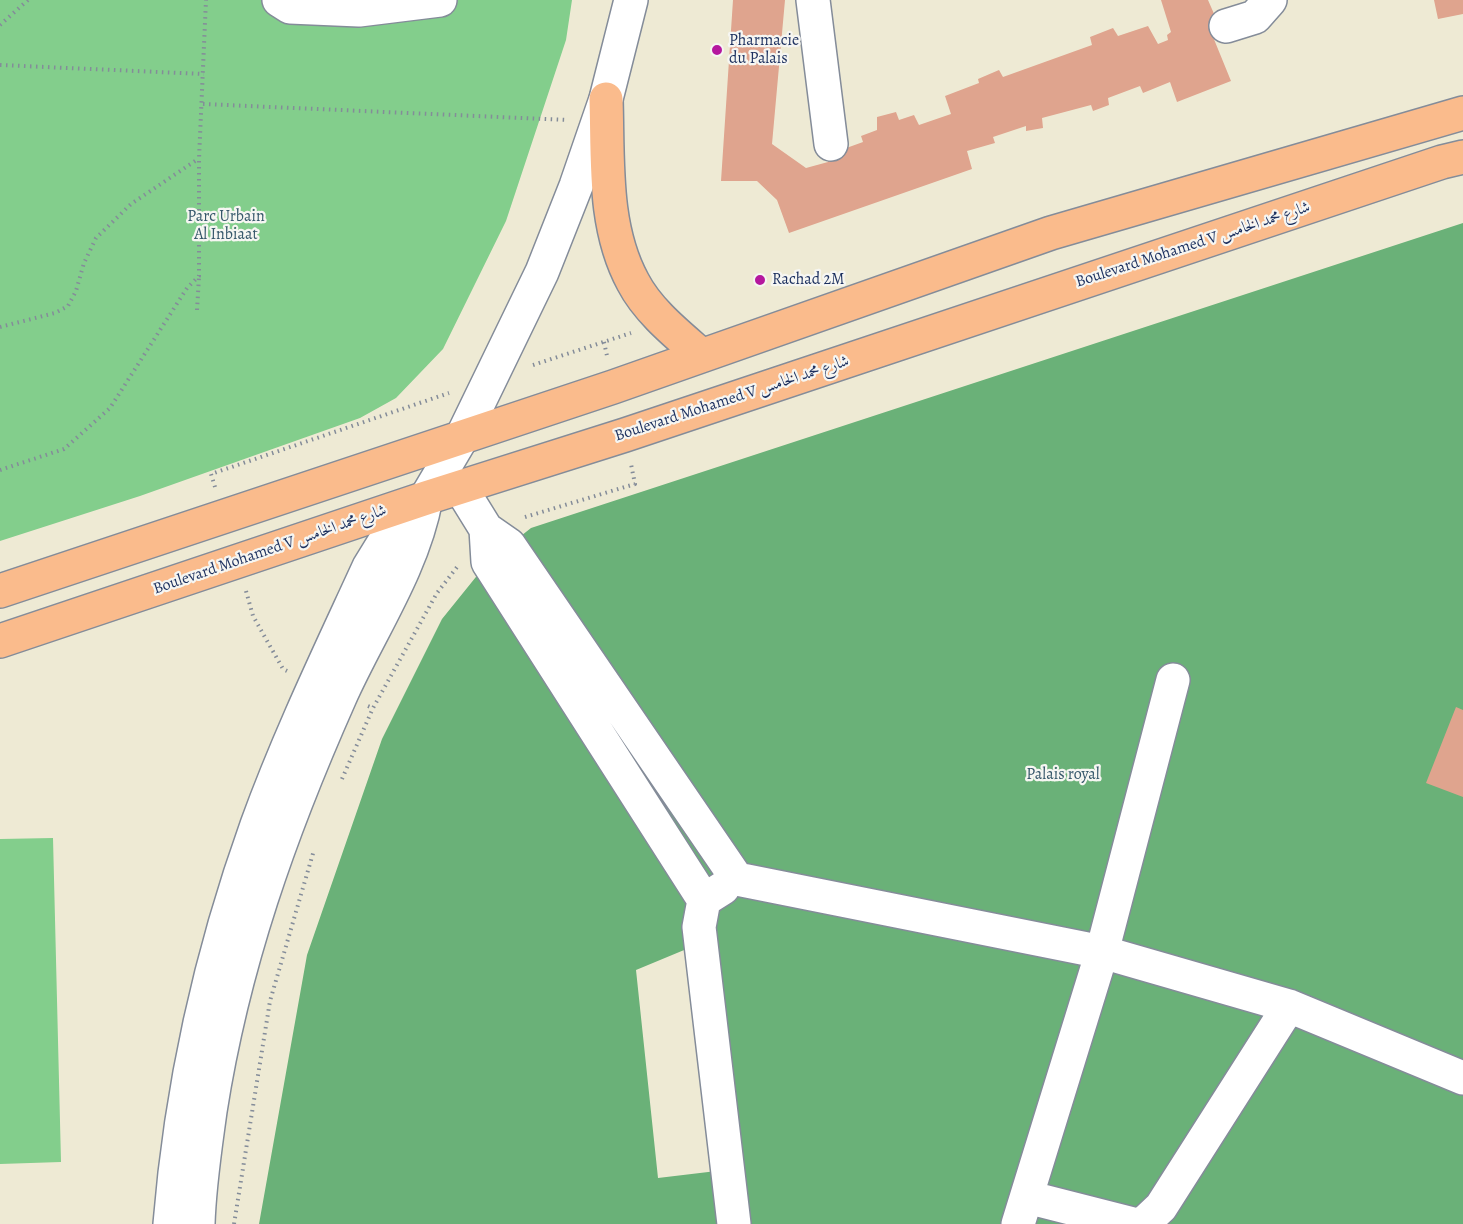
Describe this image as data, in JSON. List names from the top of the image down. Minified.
{"streets":{"main road":["Boulevard Mohamed V شارع محمد الخامس"]},"parks":["Parc Urbain Al Inbiaat","Palais royal"],"places":["Pharmacie du Palais","Rachad 2M"]}
